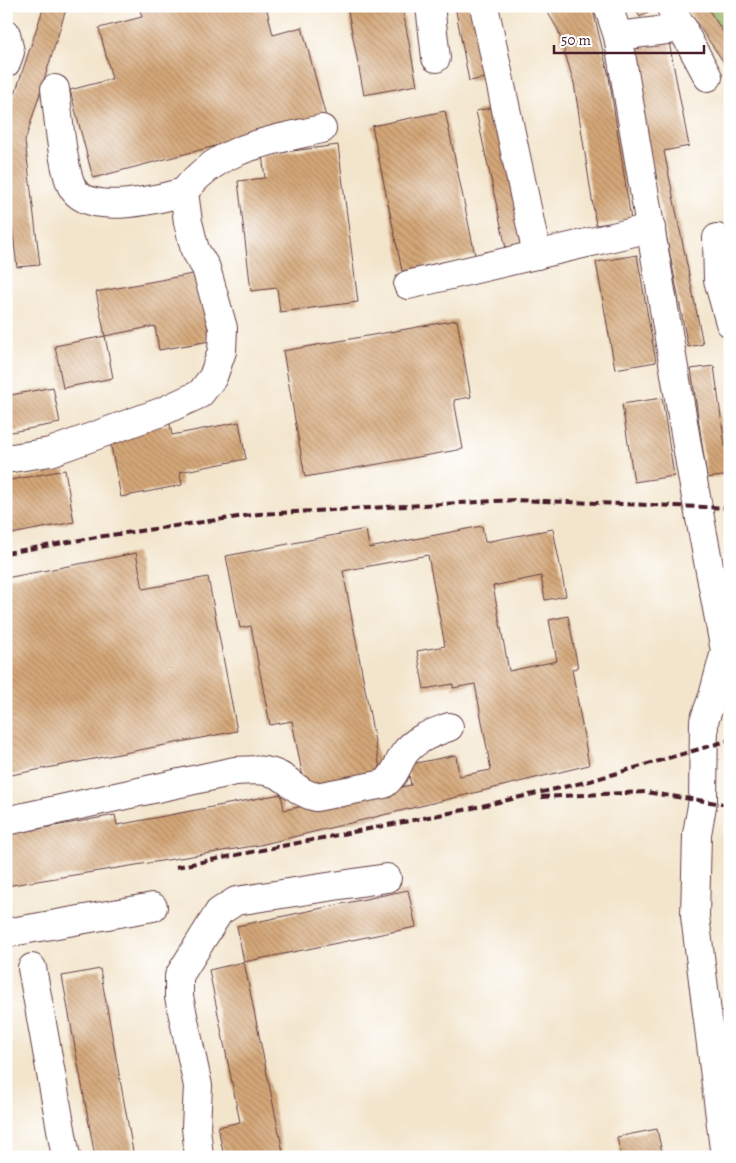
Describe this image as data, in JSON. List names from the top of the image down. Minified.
{"scale_bar":"50 m"}
